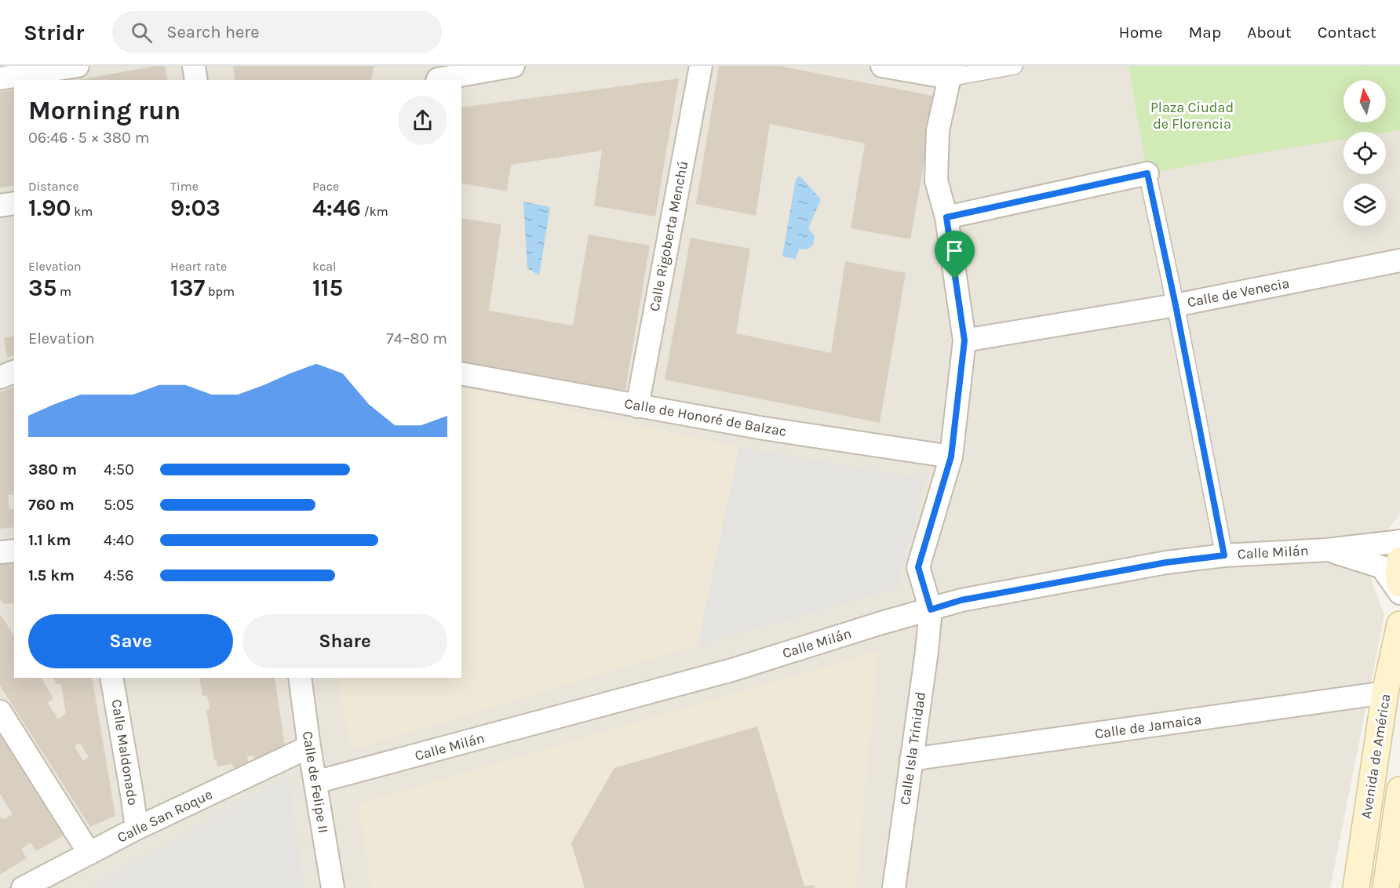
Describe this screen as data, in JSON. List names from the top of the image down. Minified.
{"streets":{"main road":["Avenida de América"],"street":["Calle Rigoberta Menchú","Calle de Venecia","Calle de Honoré de Balzac","Calle Milán","Calle de Jamaica","Calle Isla Trinidad","Calle Maldonado","Calle de Felipe II","Calle San Roque"]},"crossings":[["Calle Rigoberta Menchú","Calle de Honoré de Balzac"],["Calle Milán","Calle Isla Trinidad"],["Calle Milán","Calle de Felipe II"],["Calle de Jamaica","Calle Isla Trinidad"],["Calle de Jamaica","Avenida de América"],["Calle Maldonado","Calle San Roque"],["Calle de Felipe II","Calle San Roque"]],"parks":["Plaza Ciudad de Florencia"],"north":"top","page":{"header":"Stridr","search":"Search here","nav":["Home","Map","About","Contact"],"heading":["Morning run","06:46 · 5 × 380 m"],"stats":[["Distance","1.90 km"],["Time","9:03"],["Pace","4:46 /km"],["Elevation","35 m"],["Heart rate","137 bpm"],["kcal","115"]],"chart":["Elevation","74–80 m"],"list":[{"name":"380 m","note":"4:50"},{"name":"760 m","note":"5:05"},{"name":"1.1 km","note":"4:40"},{"name":"1.5 km","note":"4:56"}],"buttons":["Save","Share"]}}
